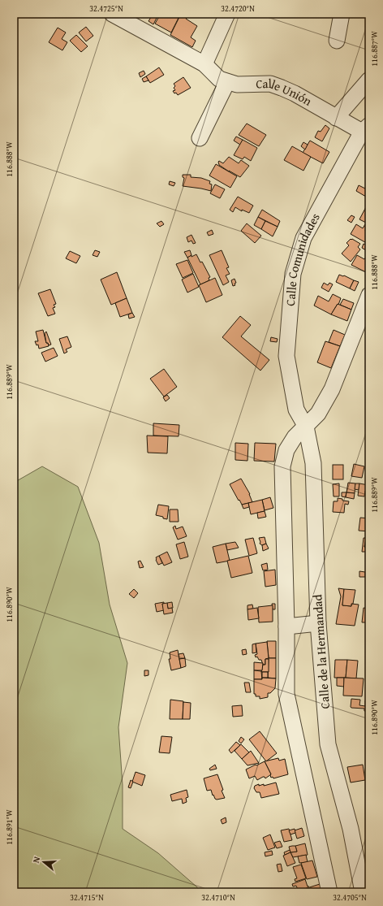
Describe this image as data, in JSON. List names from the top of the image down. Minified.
{"streets":{"street":["Calle Unión","Calle Comunidades","Calle de la Hermandad"]},"crossings":[["Calle Unión","Calle Comunidades"],["Calle Comunidades","Calle de la Hermandad"]],"north":"left","coordinates":["32.4725°N","32.4720°N","116.887°W","116.888°W","116.889°W","116.890°W","116.891°W","32.4715°N","32.4710°N","32.4705°N"]}
